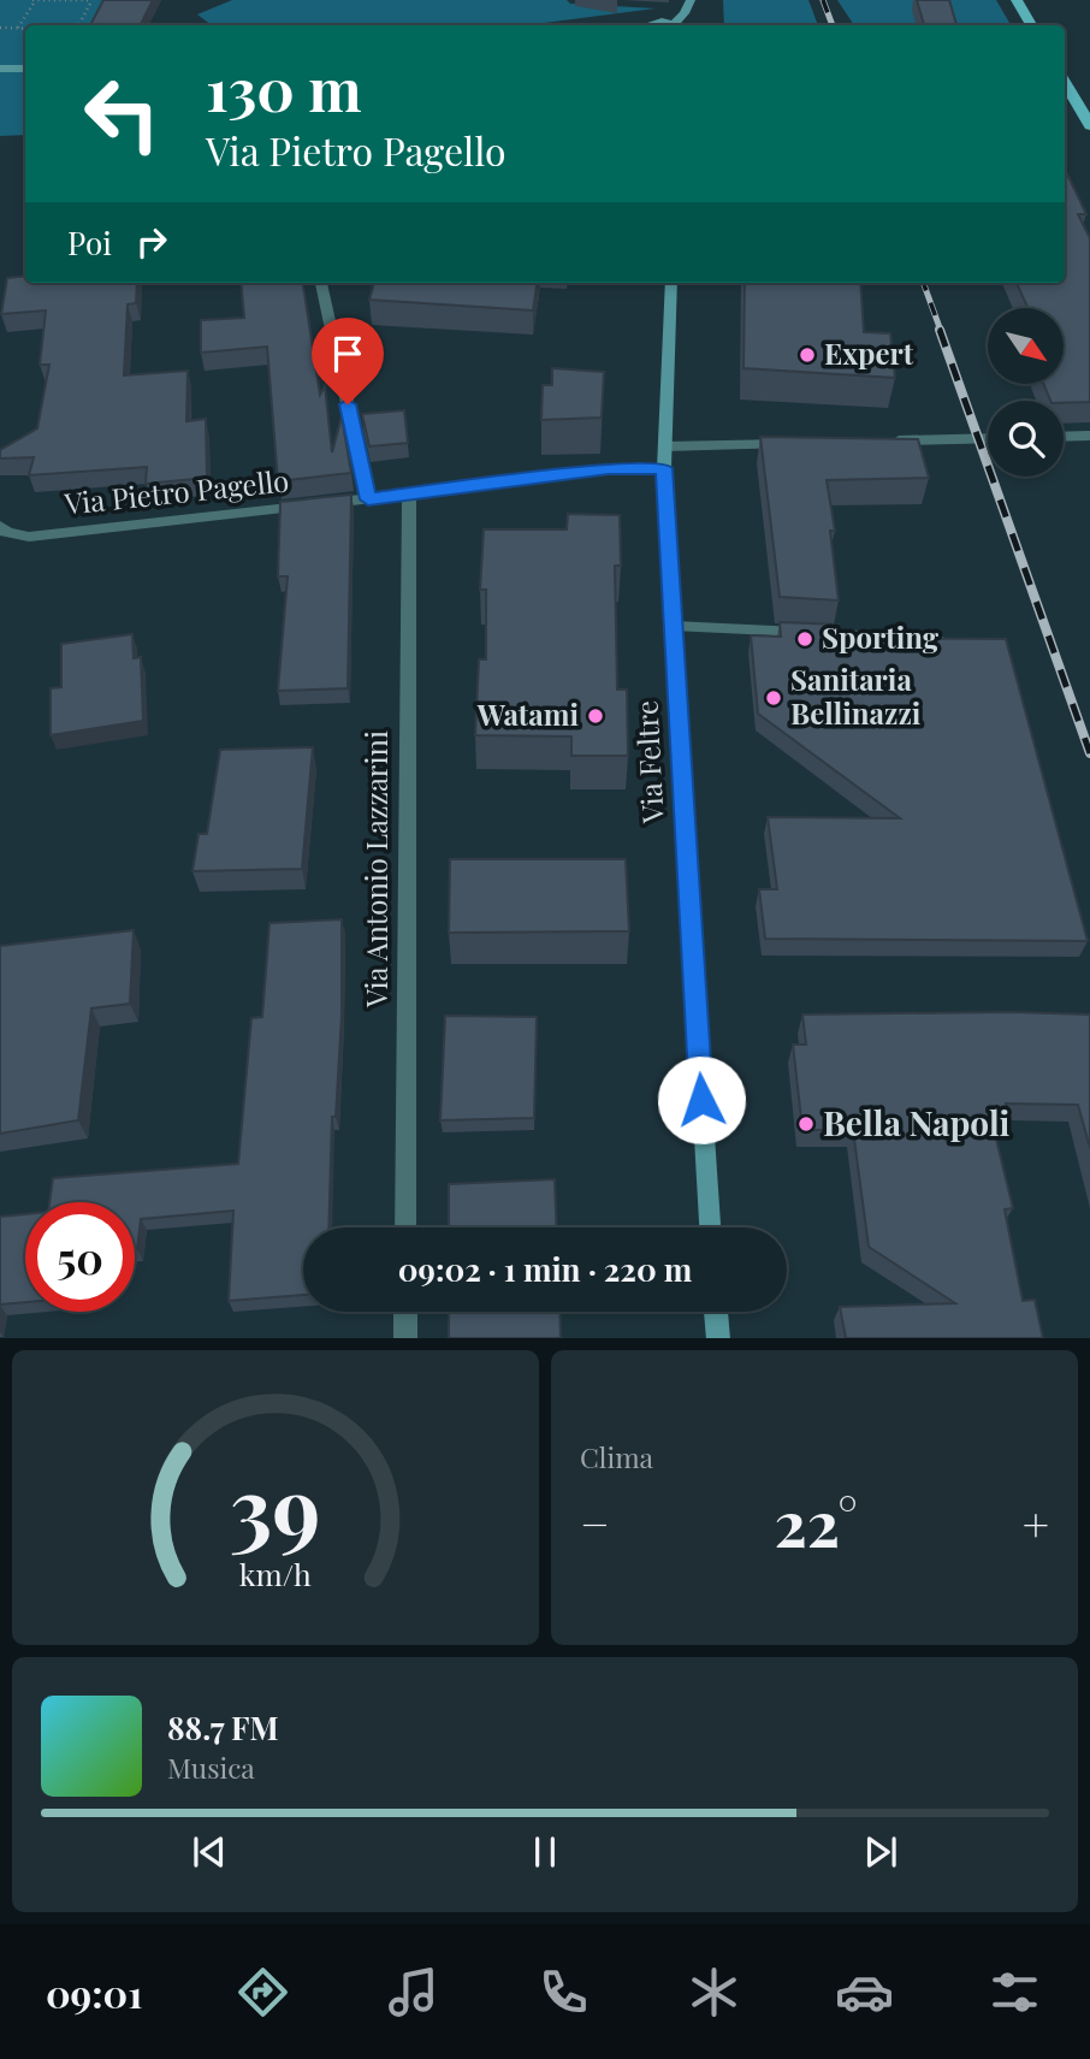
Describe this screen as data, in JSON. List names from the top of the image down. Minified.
{"streets":{"main road":["Via Feltre"],"street":["Via Pietro Pagello","Via Antonio Lazzarini"]},"crossings":[["Via Pietro Pagello","Via Feltre"],["Via Pietro Pagello","Via Antonio Lazzarini"]],"places":["Expert","Sporting","Sanitaria Bellinazzi","Watami","Bella Napoli"],"north":"bottom right","page":{"turn":["130 m","Via Pietro Pagello"],"then":"Poi","limit":"50","trip":"09:02 · 1 min · 220 m","tile":"Clima","heat":["−","22°","+"],"song":["88.7 FM","Musica"],"tabs":"09:01","gauge":["39","km/h"]}}
